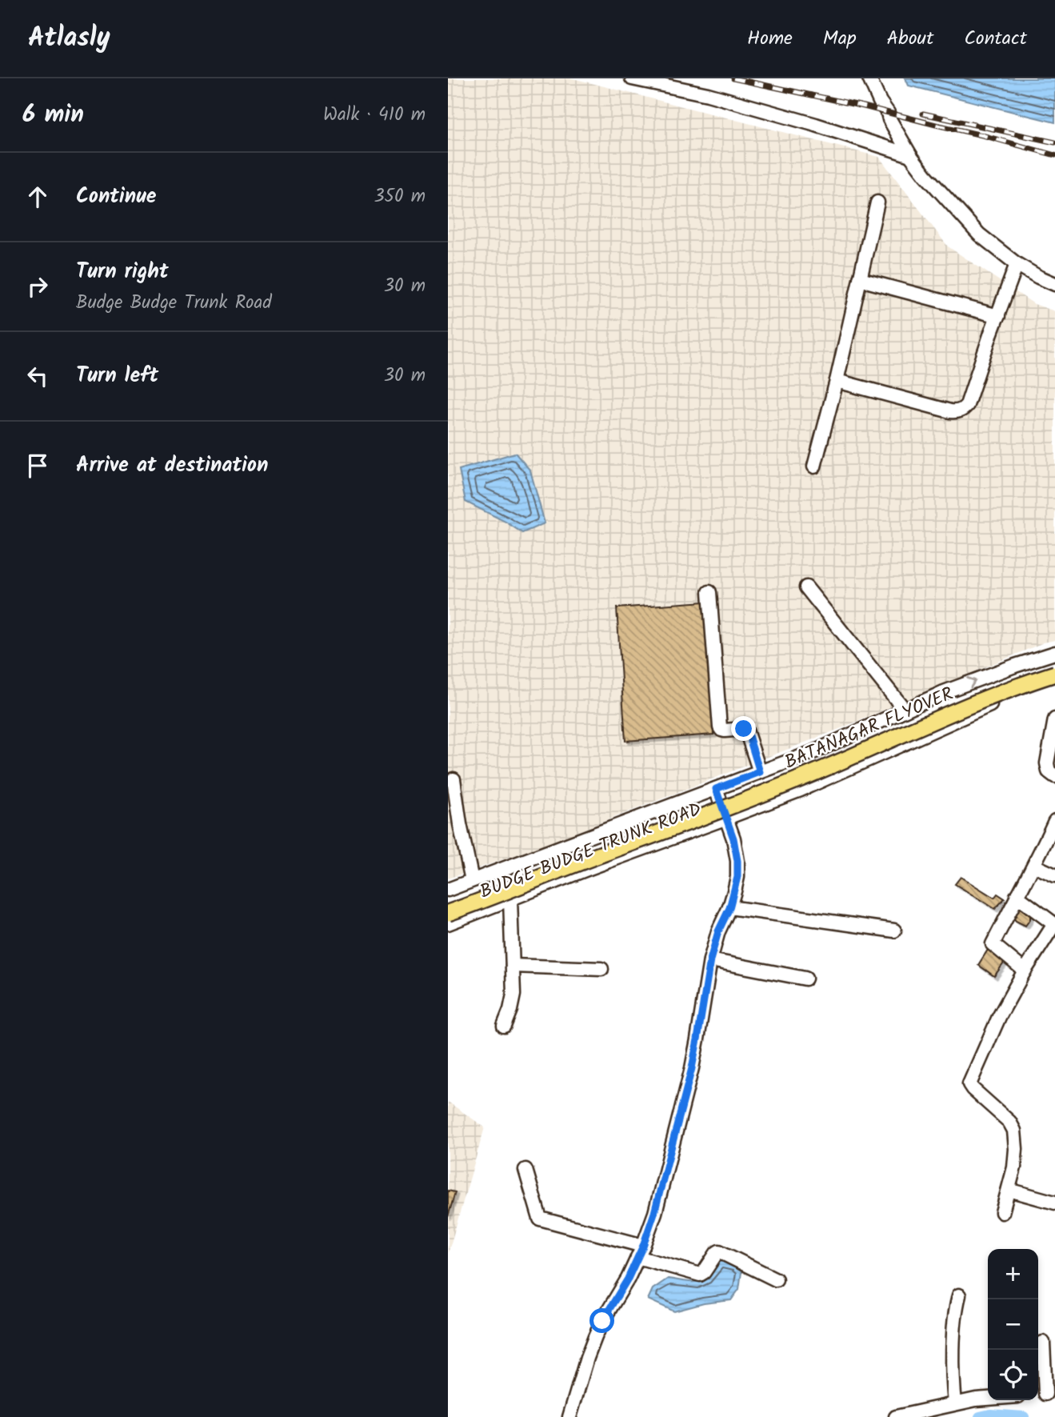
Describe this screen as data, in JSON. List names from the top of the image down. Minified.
{"streets":{"main road":["BATANAGAR FLYOVER"],"street":["BUDGE BUDGE TRUNK ROAD"]},"page":{"header":"Atlasly","nav":["Home","Map","About","Contact"],"heading":["6 min","Walk · 410 m"],"list":[["Continue","350 m"],["Turn right","Budge Budge Trunk Road","30 m"],["Turn left","30 m"],"Arrive at destination"],"map_buttons":["+","−"]}}
